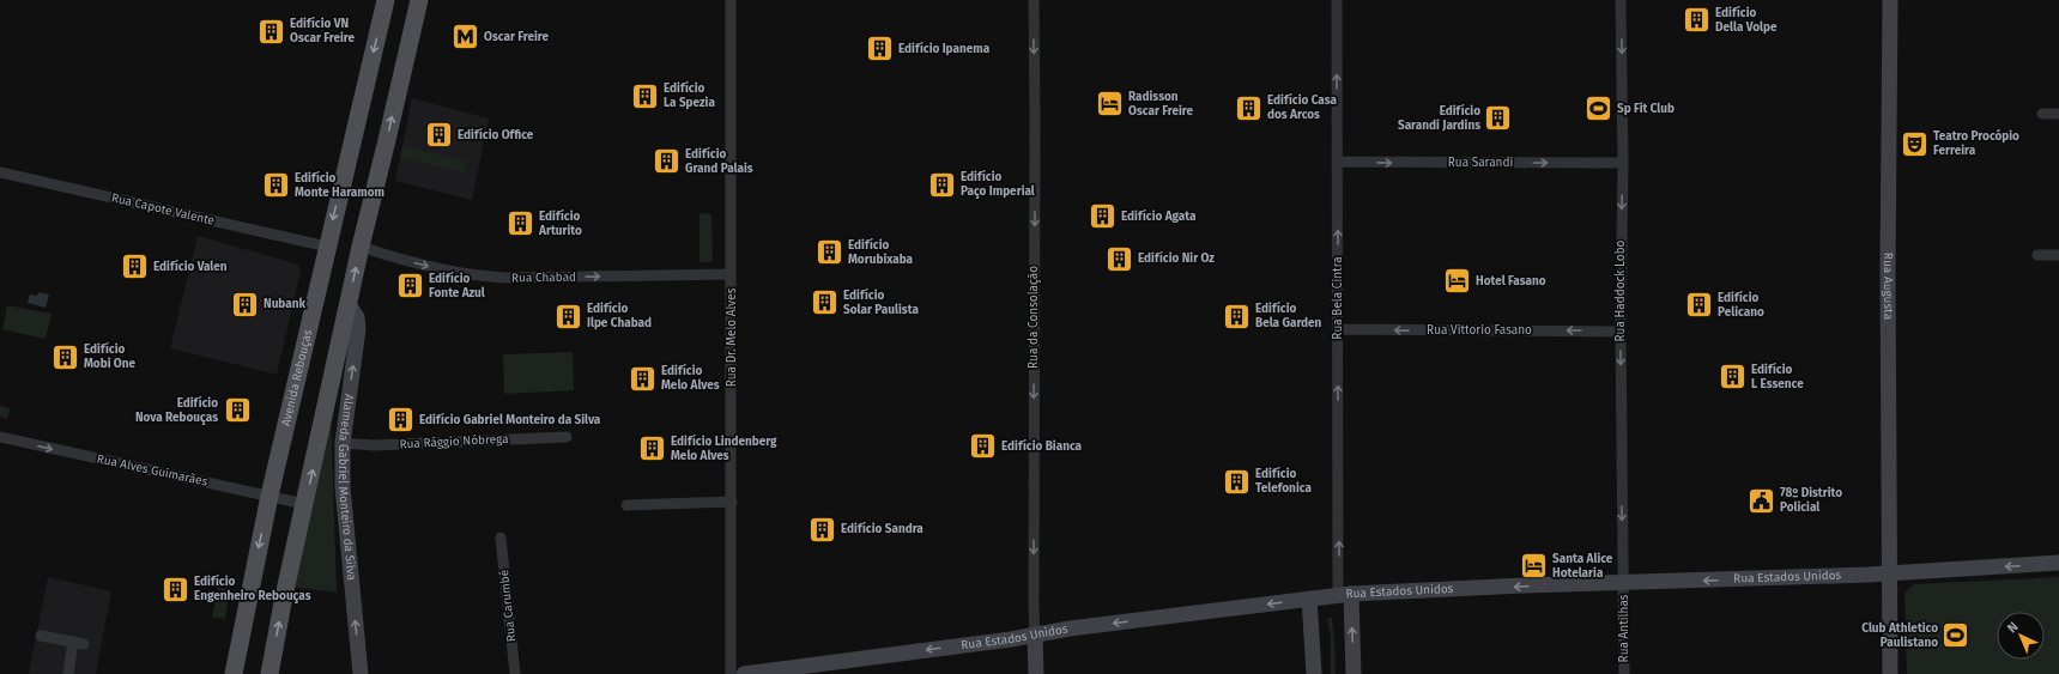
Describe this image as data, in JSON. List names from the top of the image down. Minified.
{"streets":{"main road":["Rua Augusta","Avenida Rebouças","Alameda Gabriel Monteiro da Silva","Rua Estados Unidos"],"street":["Rua Sarandi","Rua Capote Valente","Rua Chabad","Rua Haddock Lobo","Rua Bela Cintra","Rua da Consolação","Rua Vittorio Fasano","Rua Dr. Melo Alves","Rua Rággio Nóbrega","Rua Alves Guimarães","Rua Carumbé","Rua Antilhas"]},"crossings":[["Rua Sarandi","Rua Haddock Lobo"],["Rua Sarandi","Rua Bela Cintra"],["Rua Capote Valente","Avenida Rebouças"],["Rua Chabad","Rua Dr. Melo Alves"],["Rua Augusta","Rua Estados Unidos"],["Rua Haddock Lobo","Rua Vittorio Fasano"],["Rua Haddock Lobo","Rua Estados Unidos"],["Rua Haddock Lobo","Rua Antilhas"],["Rua Bela Cintra","Rua Vittorio Fasano"],["Rua Bela Cintra","Rua Estados Unidos"],["Rua da Consolação","Rua Estados Unidos"],["Avenida Rebouças","Rua Alves Guimarães"],["Rua Rággio Nóbrega","Alameda Gabriel Monteiro da Silva"],["Rua Estados Unidos","Rua Antilhas"]],"one_way":["Rua Sarandi","Rua Chabad","Rua Haddock Lobo","Rua Bela Cintra","Rua da Consolação","Rua Vittorio Fasano","Rua Alves Guimarães","Rua Estados Unidos"],"places":{"building":["Edifício Della Volpe","Edifício VN Oscar Freire","Edifício Ipanema","Edifício La Spezia","Edifício Casa dos Arcos","Edifício Sarandi Jardins","Edifício Office","Edifício Grand Palais","Edifício Paço Imperial","Edifício Monte Haramom","Edifício Agata","Edifício Arturito","Edifício Morubixaba","Edifício Nir Oz","Edifício Valen","Edifício Fonte Azul","Edifício Solar Paulista","Nubank","Edifício Pelicano","Edifício Ilpe Chabad","Edifício Bela Garden","Edifício Mobi One","Edifício L Essence","Edifício Melo Alves","Edifício Nova Rebouças","Edifício Gabriel Monteiro da Silva","Edifício Bianca","Edifício Lindenberg Melo Alves","Edifício Telefonica","Edifício Sandra","Edifício Engenheiro Rebouças"],"metro station":["Oscar Freire"],"hotel":["Radisson Oscar Freire","Hotel Fasano","Santa Alice Hotelaria"],"sports":["Sp Fit Club","Club Athletico Paulistano"],"theatre":["Teatro Procópio Ferreira"],"public building":["78º Distrito Policial"]},"north":"top left"}
